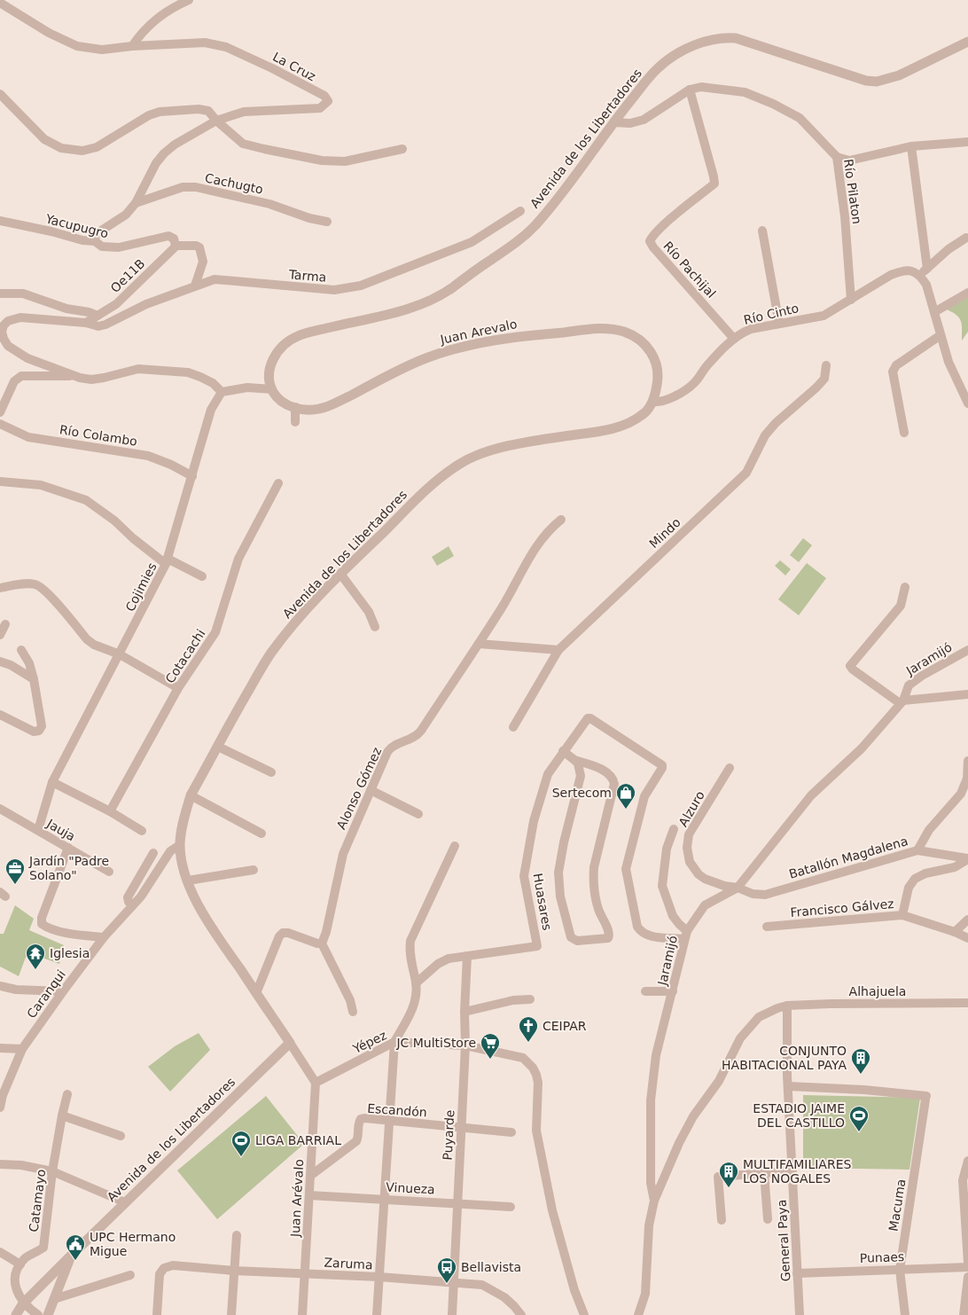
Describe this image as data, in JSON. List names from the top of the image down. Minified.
{"streets":{"street":["La Cruz","Avenida de los Libertadores","Cachugto","Río Pilaton","Yacupugro","Río Pachijal","Oe11B","Tarma","Río Cinto","Juan Arevalo","Río Colambo","Mindo","Cojimies","Cotacachi","Jaramijó","Alonso Gómez","Alzuro","Jauja","Batallón Magdalena","Huasares","Francisco Gálvez","Alhajuela","Caranqui","Yépez","Escandón","Puyarde","Vinueza","Juan Arévalo","Catamayo","Macuma","General Paya","Punaes","Zaruma"]},"crossings":[["Avenida de los Libertadores","Río Pilaton"],["Avenida de los Libertadores","Río Cinto"],["Avenida de los Libertadores","Juan Arevalo"],["Avenida de los Libertadores","Caranqui"],["Avenida de los Libertadores","Yépez"],["Avenida de los Libertadores","Juan Arévalo"],["Río Pilaton","Río Pachijal"],["Río Pilaton","Río Cinto"],["Yacupugro","Oe11B"],["Yacupugro","Tarma"],["Río Pachijal","Río Cinto"],["Oe11B","Tarma"],["Río Cinto","Juan Arevalo"],["Río Colambo","Cojimies"],["Cojimies","Jauja"],["Jaramijó","Alzuro"],["Jaramijó","Batallón Magdalena"],["Jaramijó","Huasares"],["Jaramijó","Alhajuela"],["Alzuro","Batallón Magdalena"],["Huasares","Puyarde"],["Alhajuela","General Paya"],["Yépez","Puyarde"],["Yépez","Juan Arévalo"],["Escandón","Puyarde"],["Escandón","Juan Arévalo"],["Puyarde","Vinueza"],["Puyarde","Zaruma"],["Vinueza","Juan Arévalo"],["Juan Arévalo","Zaruma"],["Macuma","General Paya"],["Macuma","Punaes"],["General Paya","Punaes"]],"places":{"shop":["Sertecom"],"office":["Jardín \"Padre Solano\""],"temple":["Iglesia"],"church":["CEIPAR"],"supermarket":["JC MultiStore"],"building":["CONJUNTO HABITACIONAL PAYA","MULTIFAMILIARES LOS NOGALES"],"sports":["ESTADIO JAIME DEL CASTILLO","LIGA BARRIAL"],"public building":["UPC Hermano Migue"],"bus stop":["Bellavista"]}}
